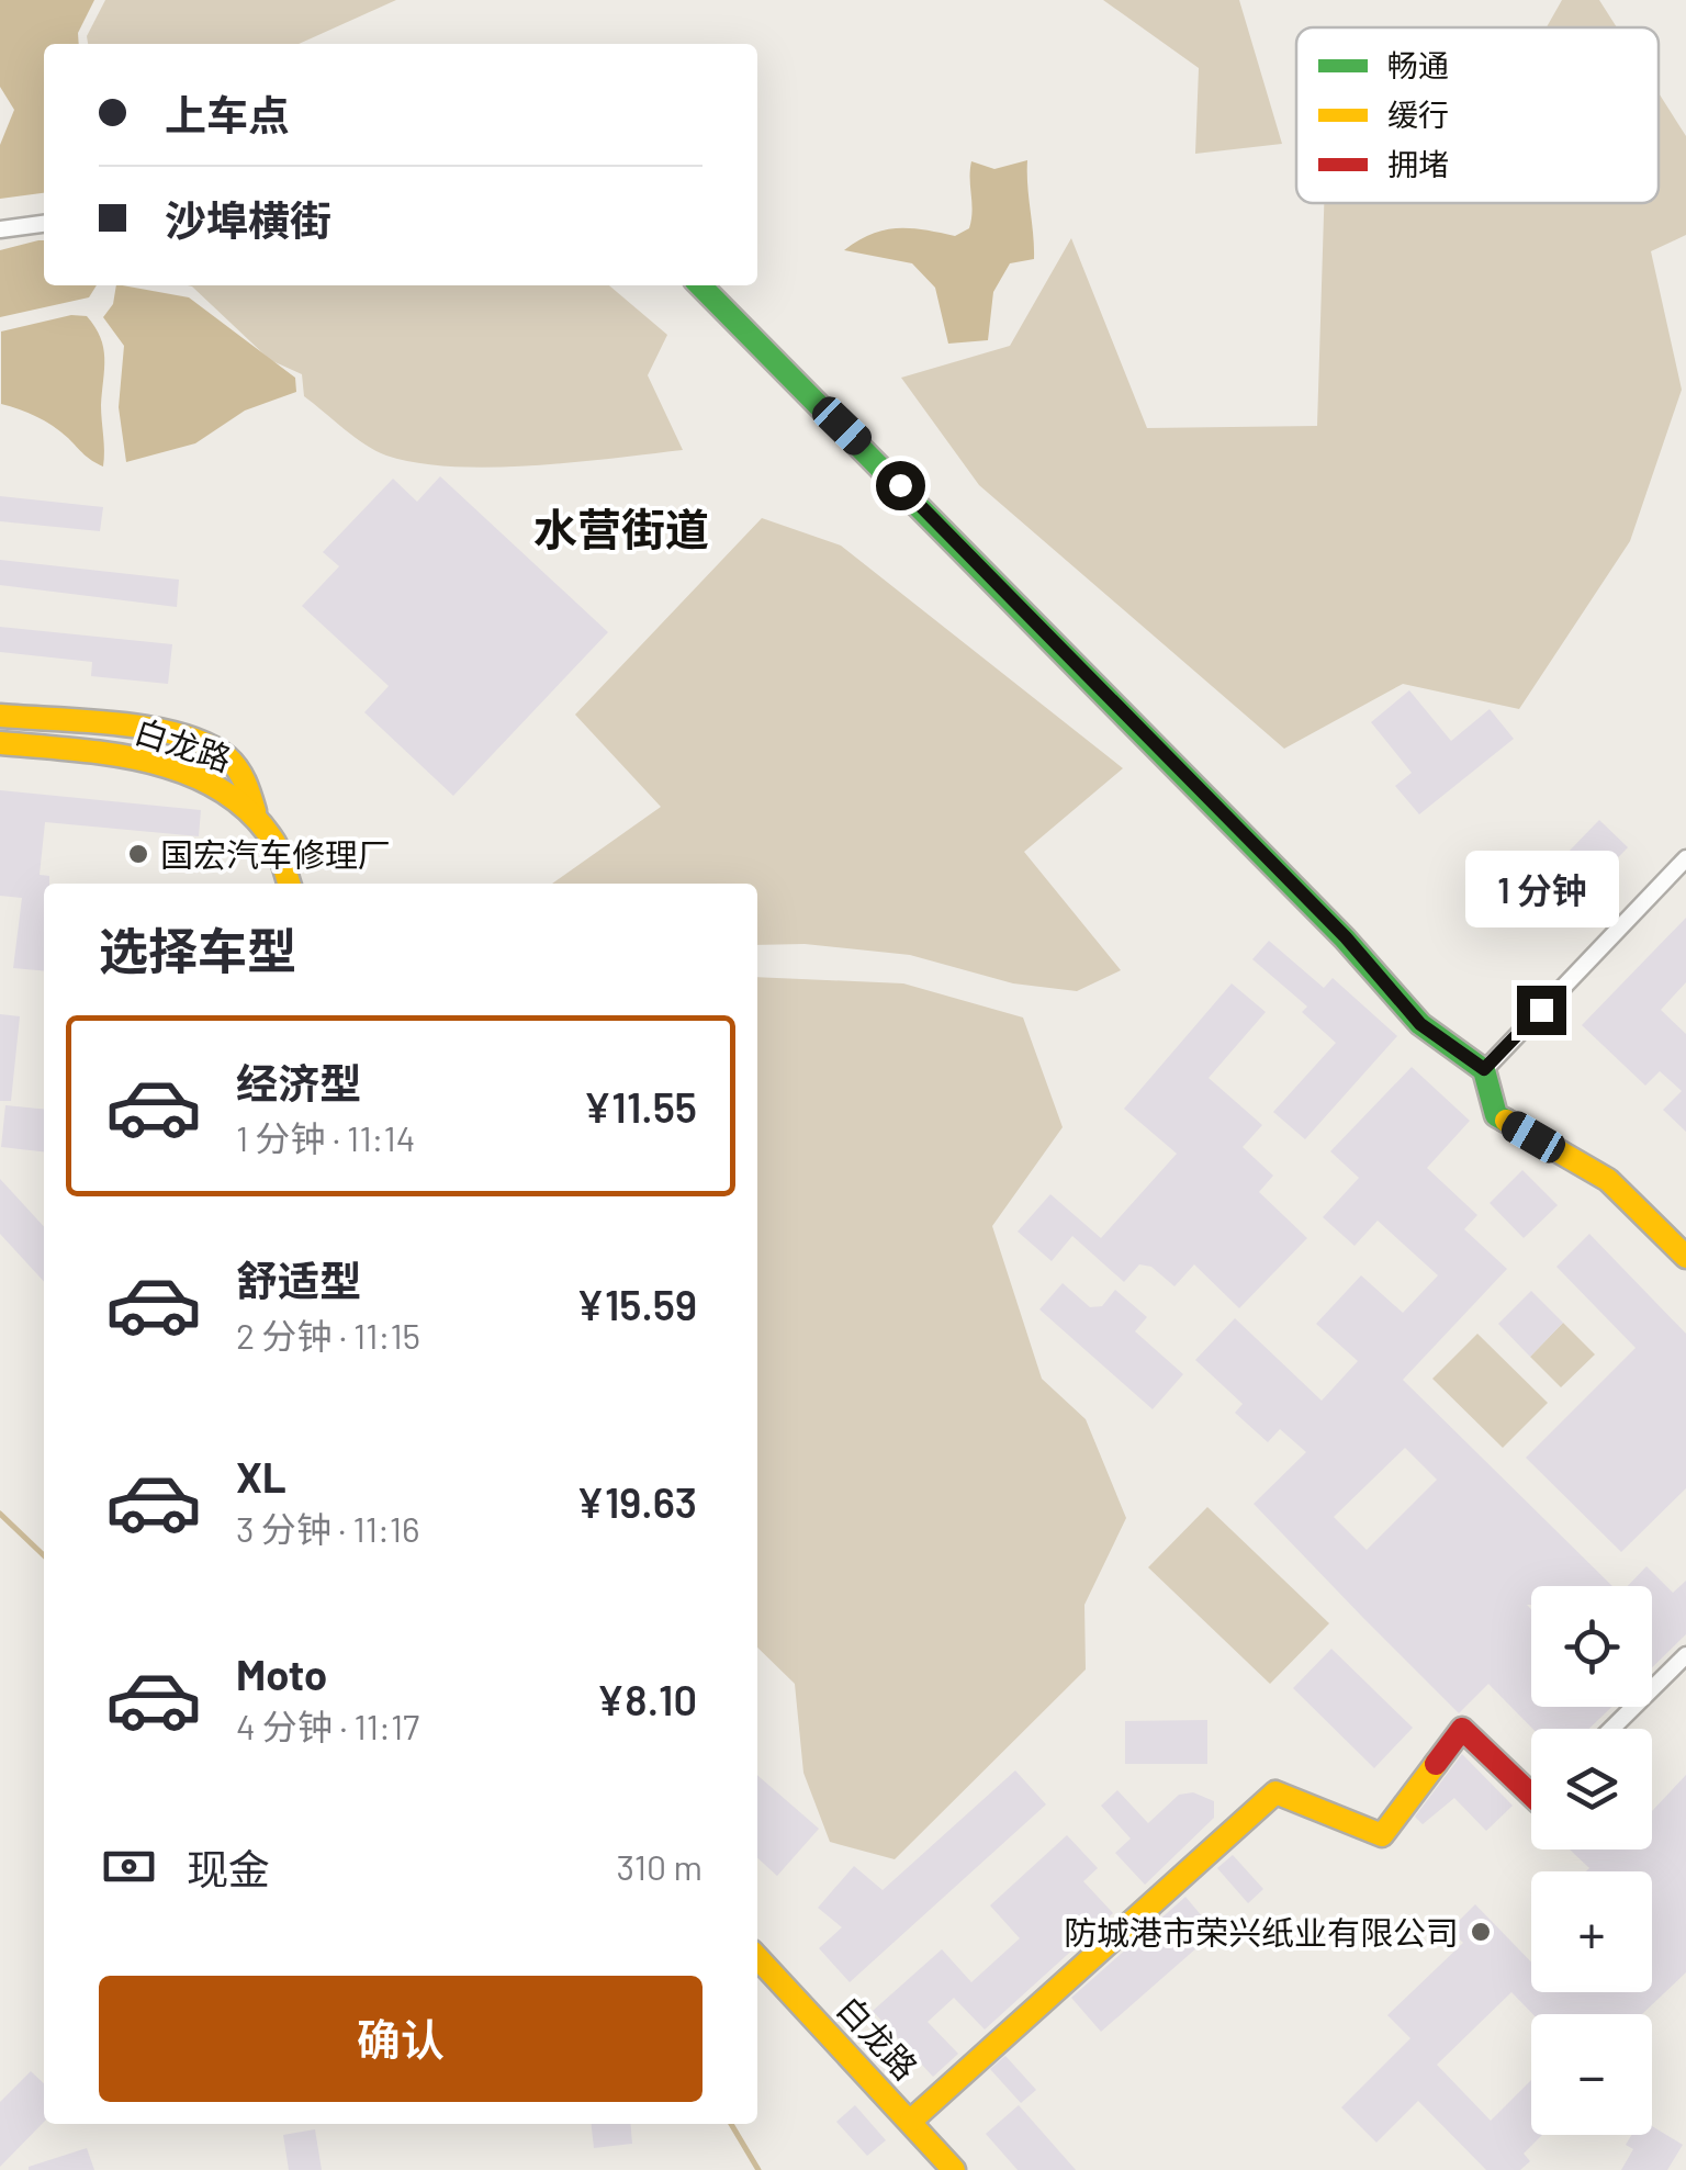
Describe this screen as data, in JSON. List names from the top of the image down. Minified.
{"streets":{"street":["白龙路"]},"districts":["水营街道"],"places":["国宏汽车修理厂","防城港市荣兴纸业有限公司"],"legend":["畅通","缓行","拥堵"],"page":{"banner":["上车点","沙埠横街"],"bubble":"1 分钟","heading":"选择车型","list":[{"name":"经济型","note":"1 分钟 · 11:14","value":"¥11.55"},{"name":"舒适型","note":"2 分钟 · 11:15","value":"¥15.59"},{"name":"XL","note":"3 分钟 · 11:16","value":"¥19.63"},{"name":"Moto","note":"4 分钟 · 11:17","value":"¥8.10"}],"map_buttons":["+","−"],"pay":["现金","310 m"],"buttons":"确认"}}
